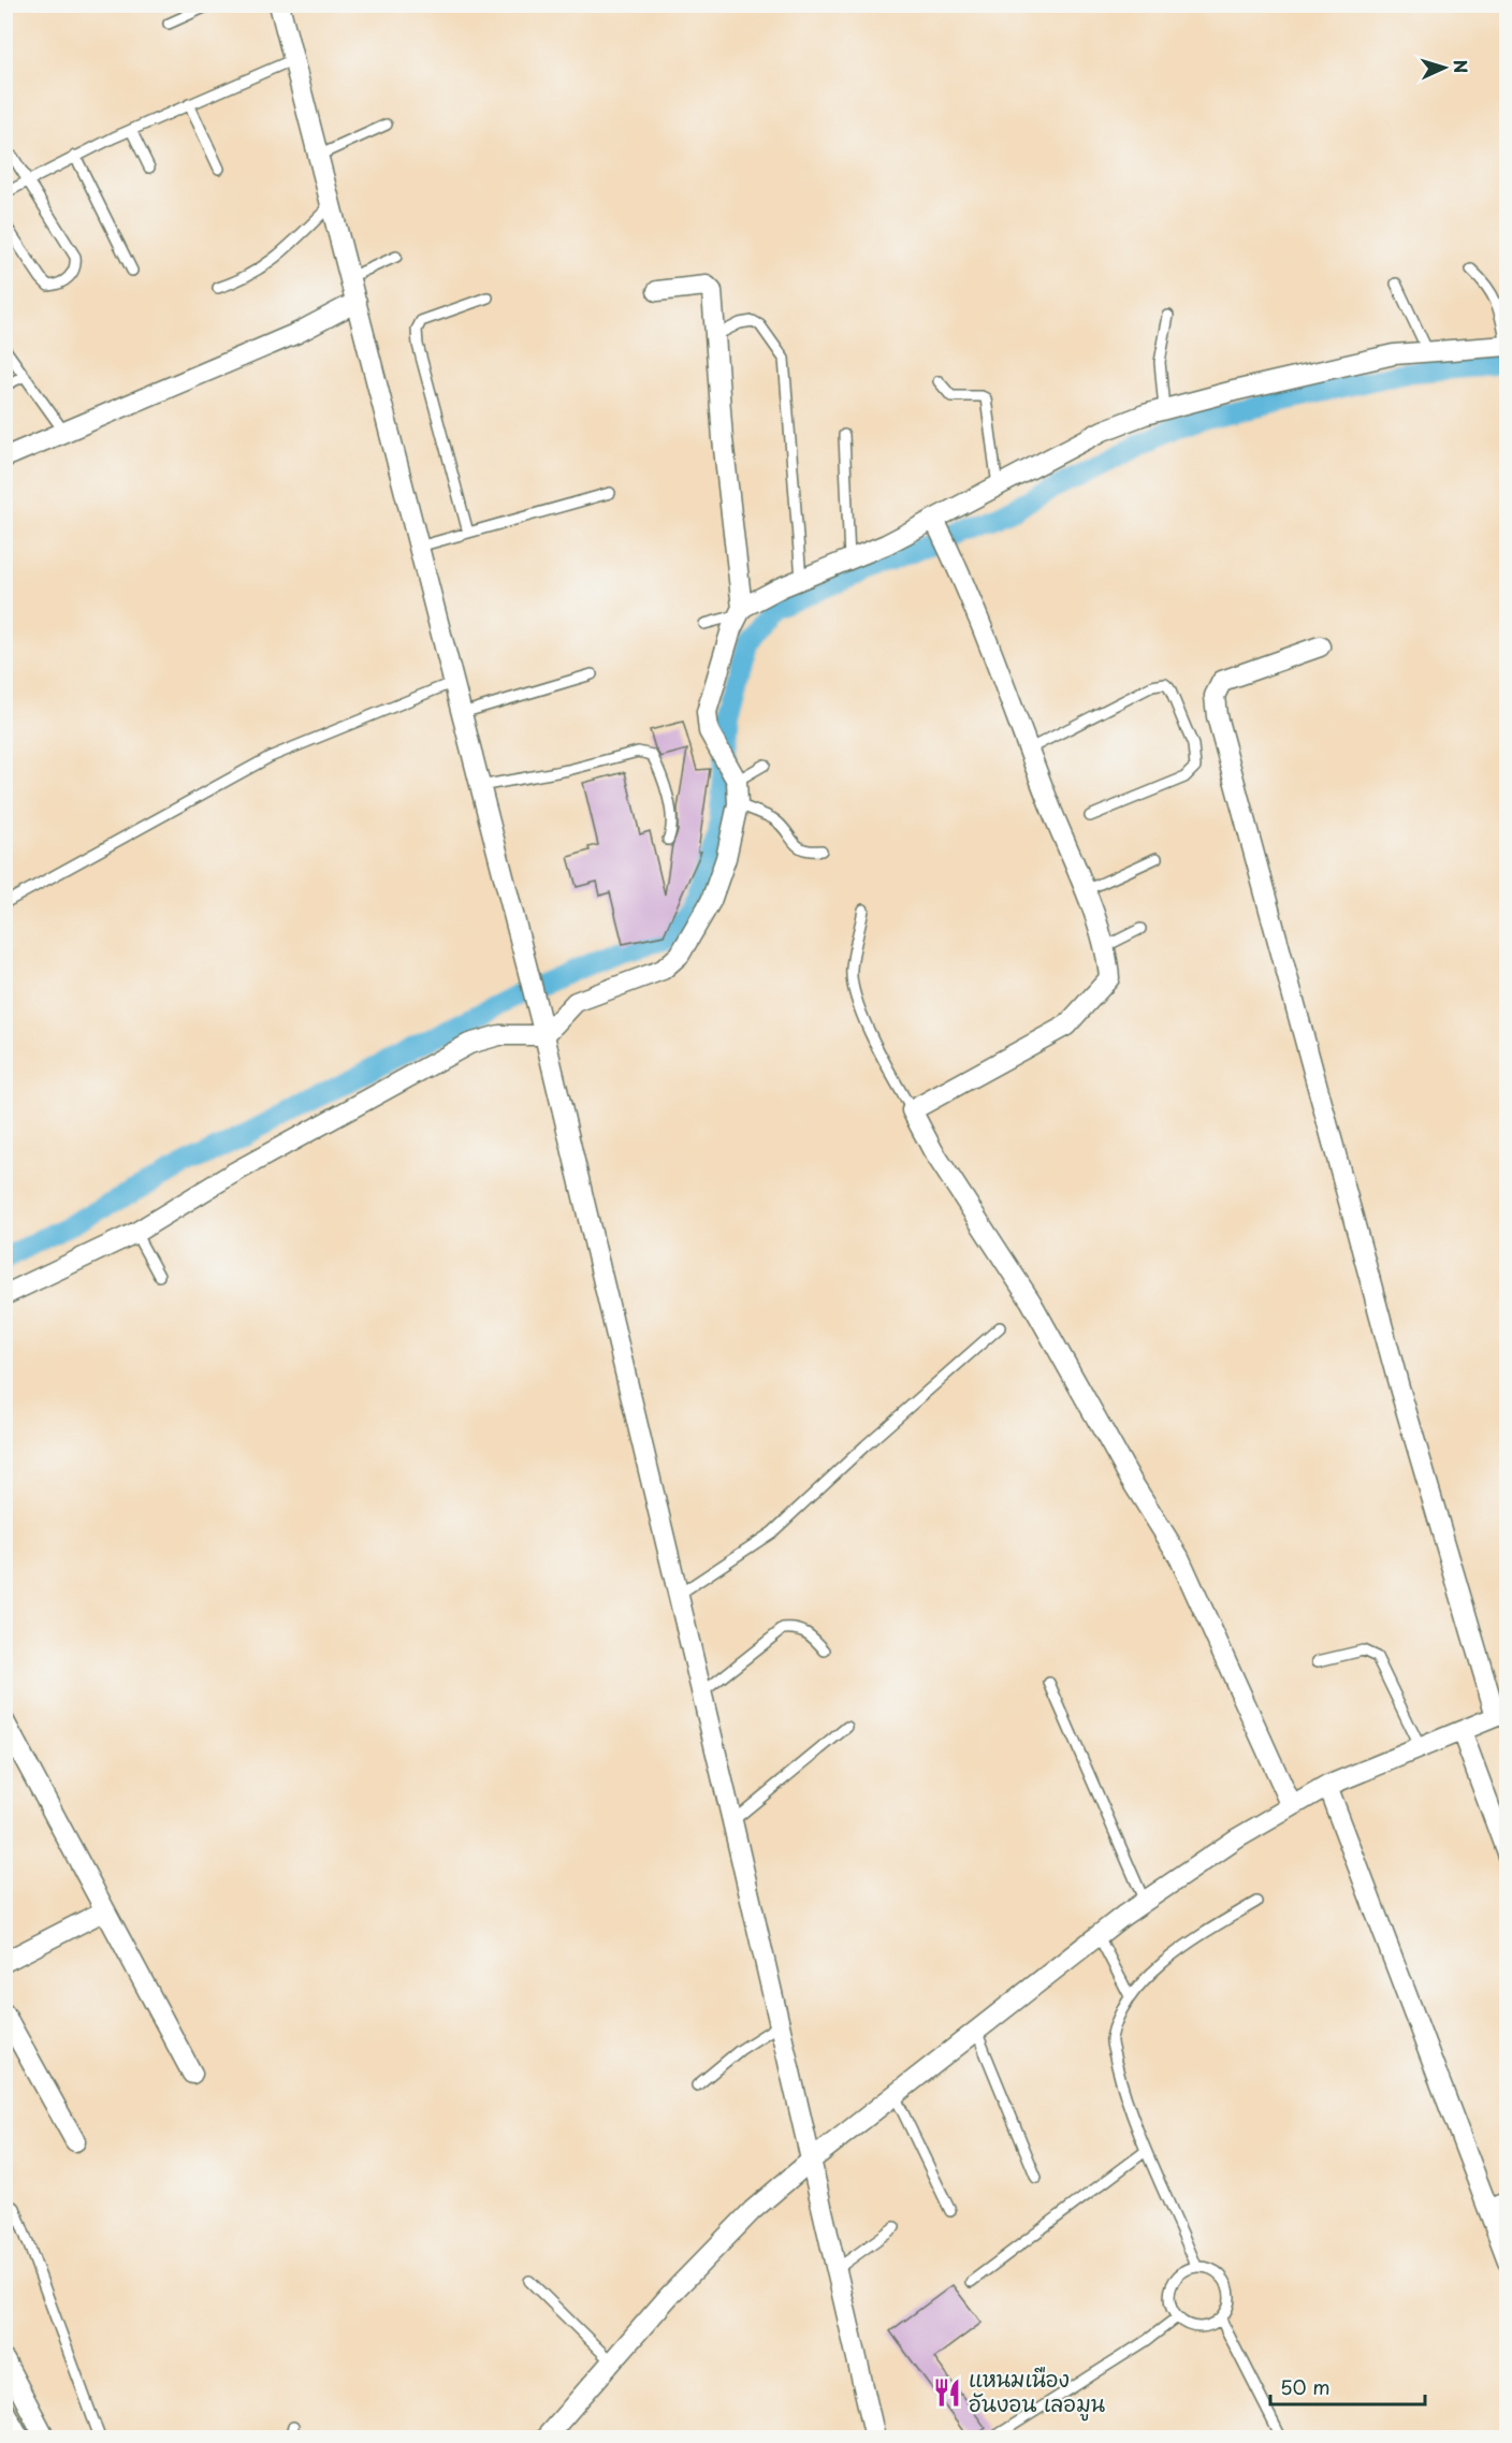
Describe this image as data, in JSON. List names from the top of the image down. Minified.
{"places":{"restaurant":["แหนมเนือง อันงอน เลอมูน"]},"scale_bar":"50 m","north":"right"}
